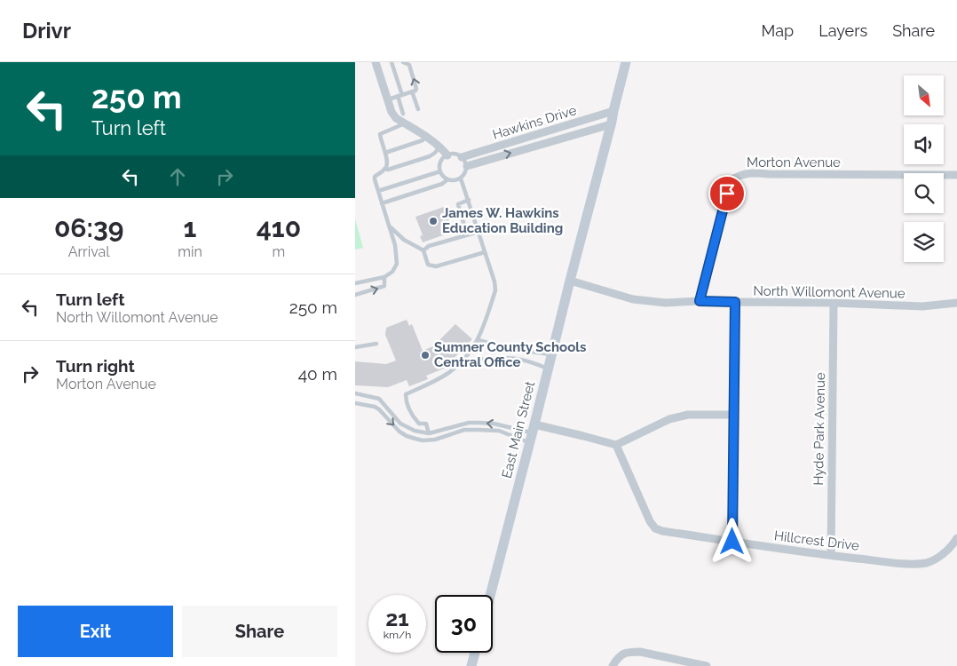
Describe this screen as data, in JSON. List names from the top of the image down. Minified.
{"streets":{"street":["Hawkins Drive","Morton Avenue","North Willomont Avenue","Hyde Park Avenue","East Main Street","Hillcrest Drive"]},"crossings":[["Hawkins Drive","East Main Street"],["Morton Avenue","North Willomont Avenue"],["North Willomont Avenue","Hyde Park Avenue"],["North Willomont Avenue","East Main Street"],["Hyde Park Avenue","Hillcrest Drive"]],"places":["James W. Hawkins Education Building","Sumner County Schools Central Office"],"north":"bottom right","page":{"header":"Drivr","nav":["Map","Layers","Share"],"turn":["250 m","Turn left"],"eta":["06:39","Arrival","1","min","410","m"],"list":[{"name":"Turn left","note":"North Willomont Avenue","value":"250 m"},{"name":"Turn right","note":"Morton Avenue","value":"40 m"}],"speed":"21 km/h","limit":"30","buttons":["Exit","Share"]}}
